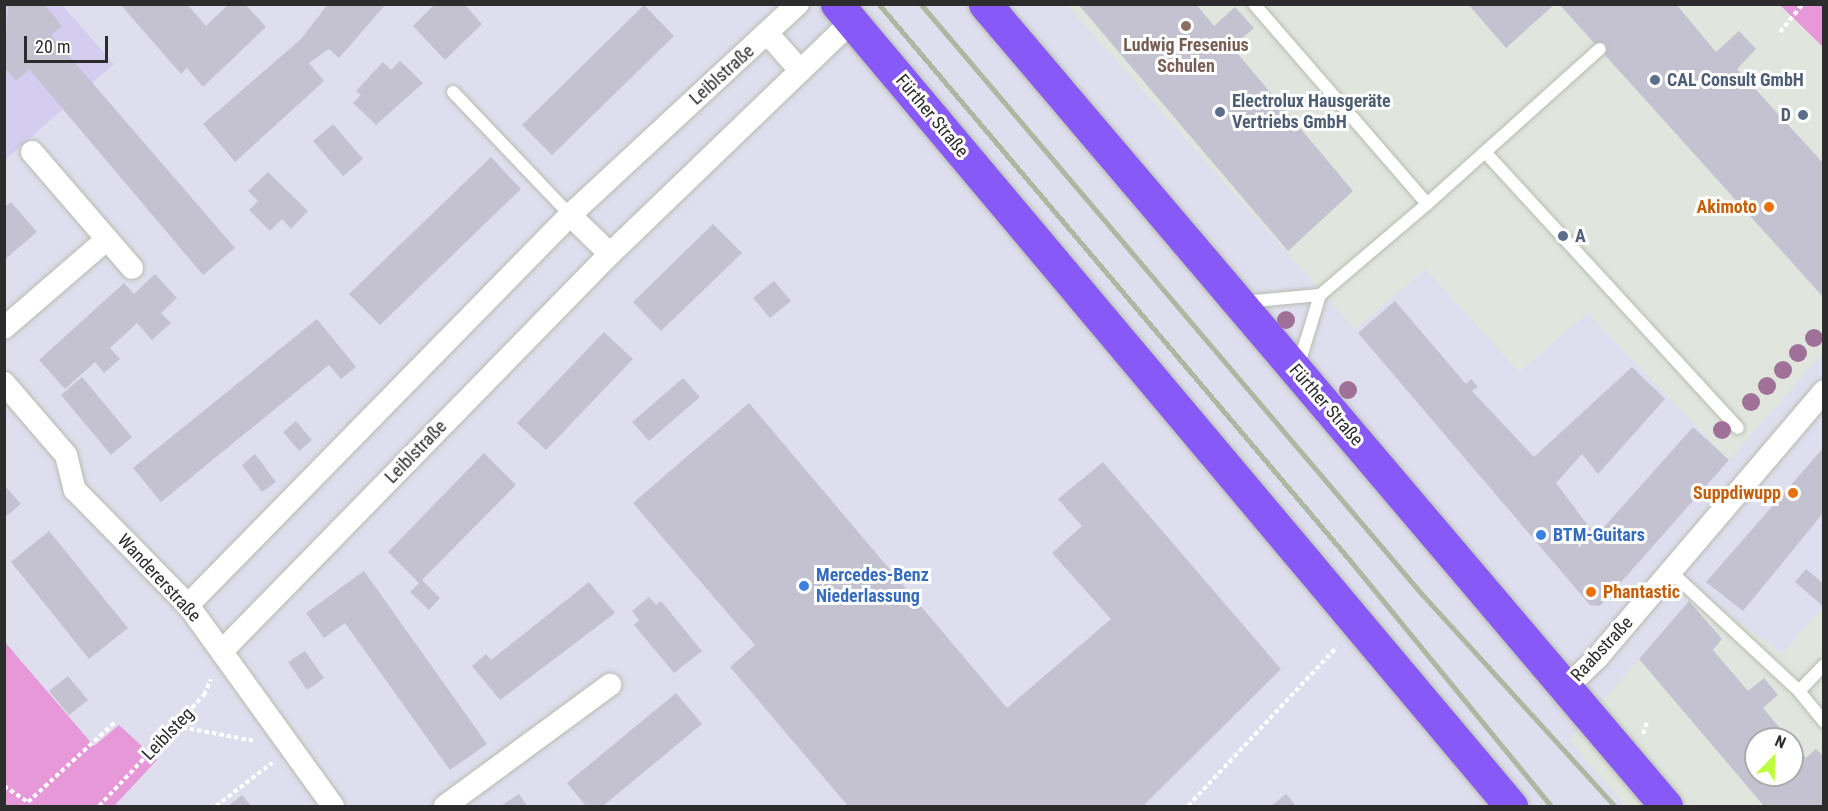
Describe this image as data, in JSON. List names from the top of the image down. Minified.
{"streets":{"main road":["Fürther Straße"],"street":["Leiblstraße","Wandererstraße","Raabstraße"],"path":["Leiblsteg"]},"crossings":[["Leiblstraße","Fürther Straße"],["Leiblstraße","Wandererstraße"],["Leiblstraße","Leiblsteg"],["Fürther Straße","Raabstraße"],["Wandererstraße","Leiblsteg"]],"places":["Ludwig Fresenius Schulen","CAL Consult GmbH","Electrolux Hausgeräte Vertriebs GmbH","D","Akimoto","A","Suppdiwupp","BTM-Guitars","Mercedes-Benz Niederlassung","Phantastic"],"scale_bar":"20 m","north":"top right"}
